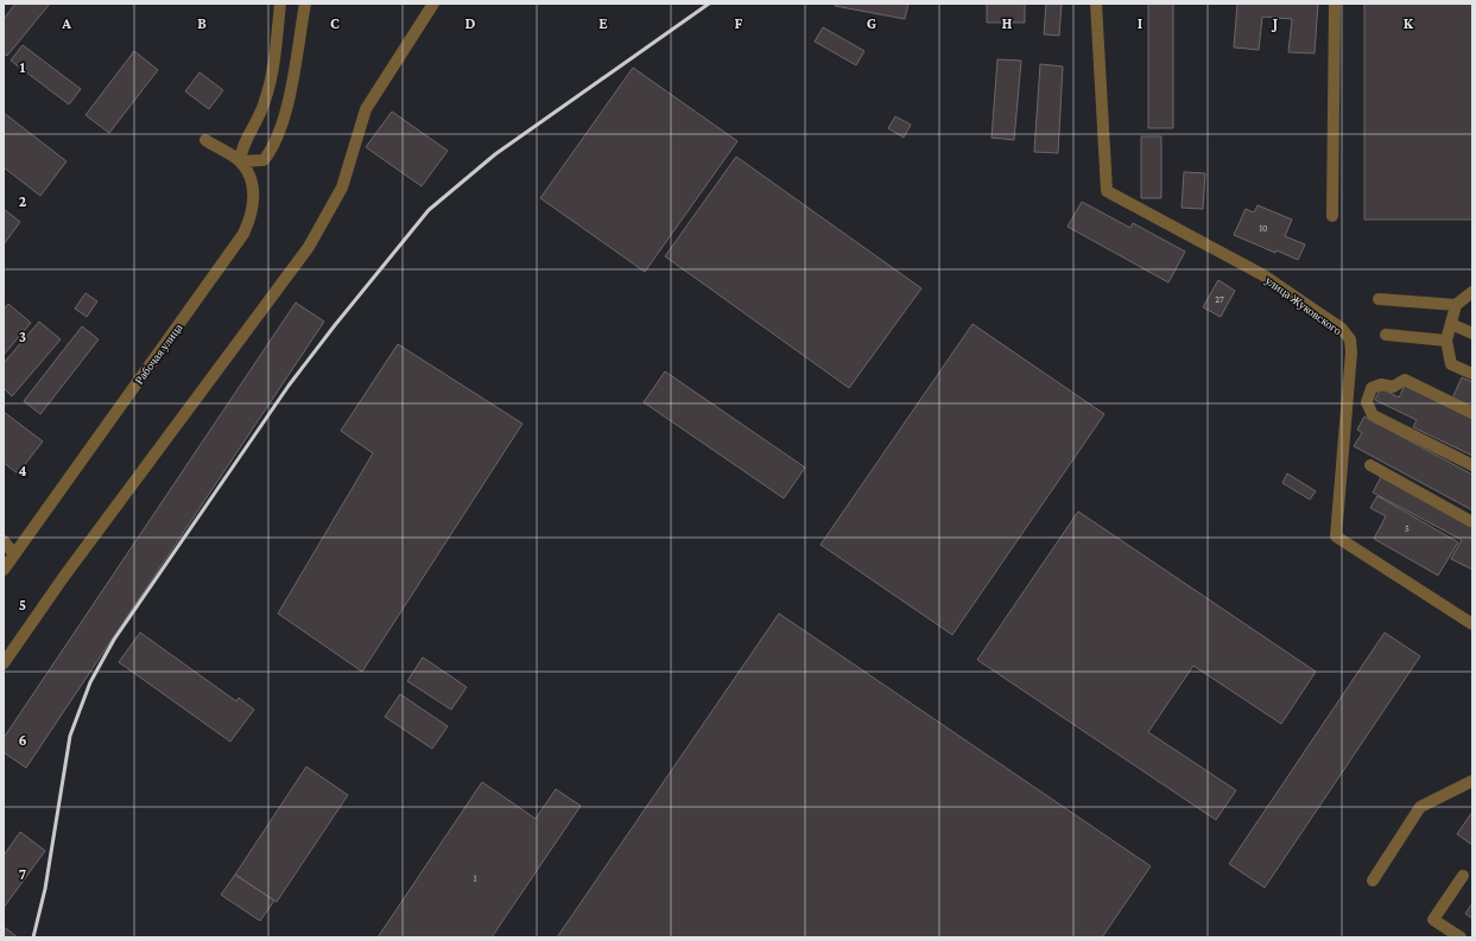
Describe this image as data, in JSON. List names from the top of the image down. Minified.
{"streets":{"street":["улица Жуковского","Рабочая улица"]},"house_numbers":["10","27","5","1"],"grid":{"columns":["A","B","C","D","E","F","G","H","I","J","K"],"rows":["1","2","3","4","5","6","7"]}}
